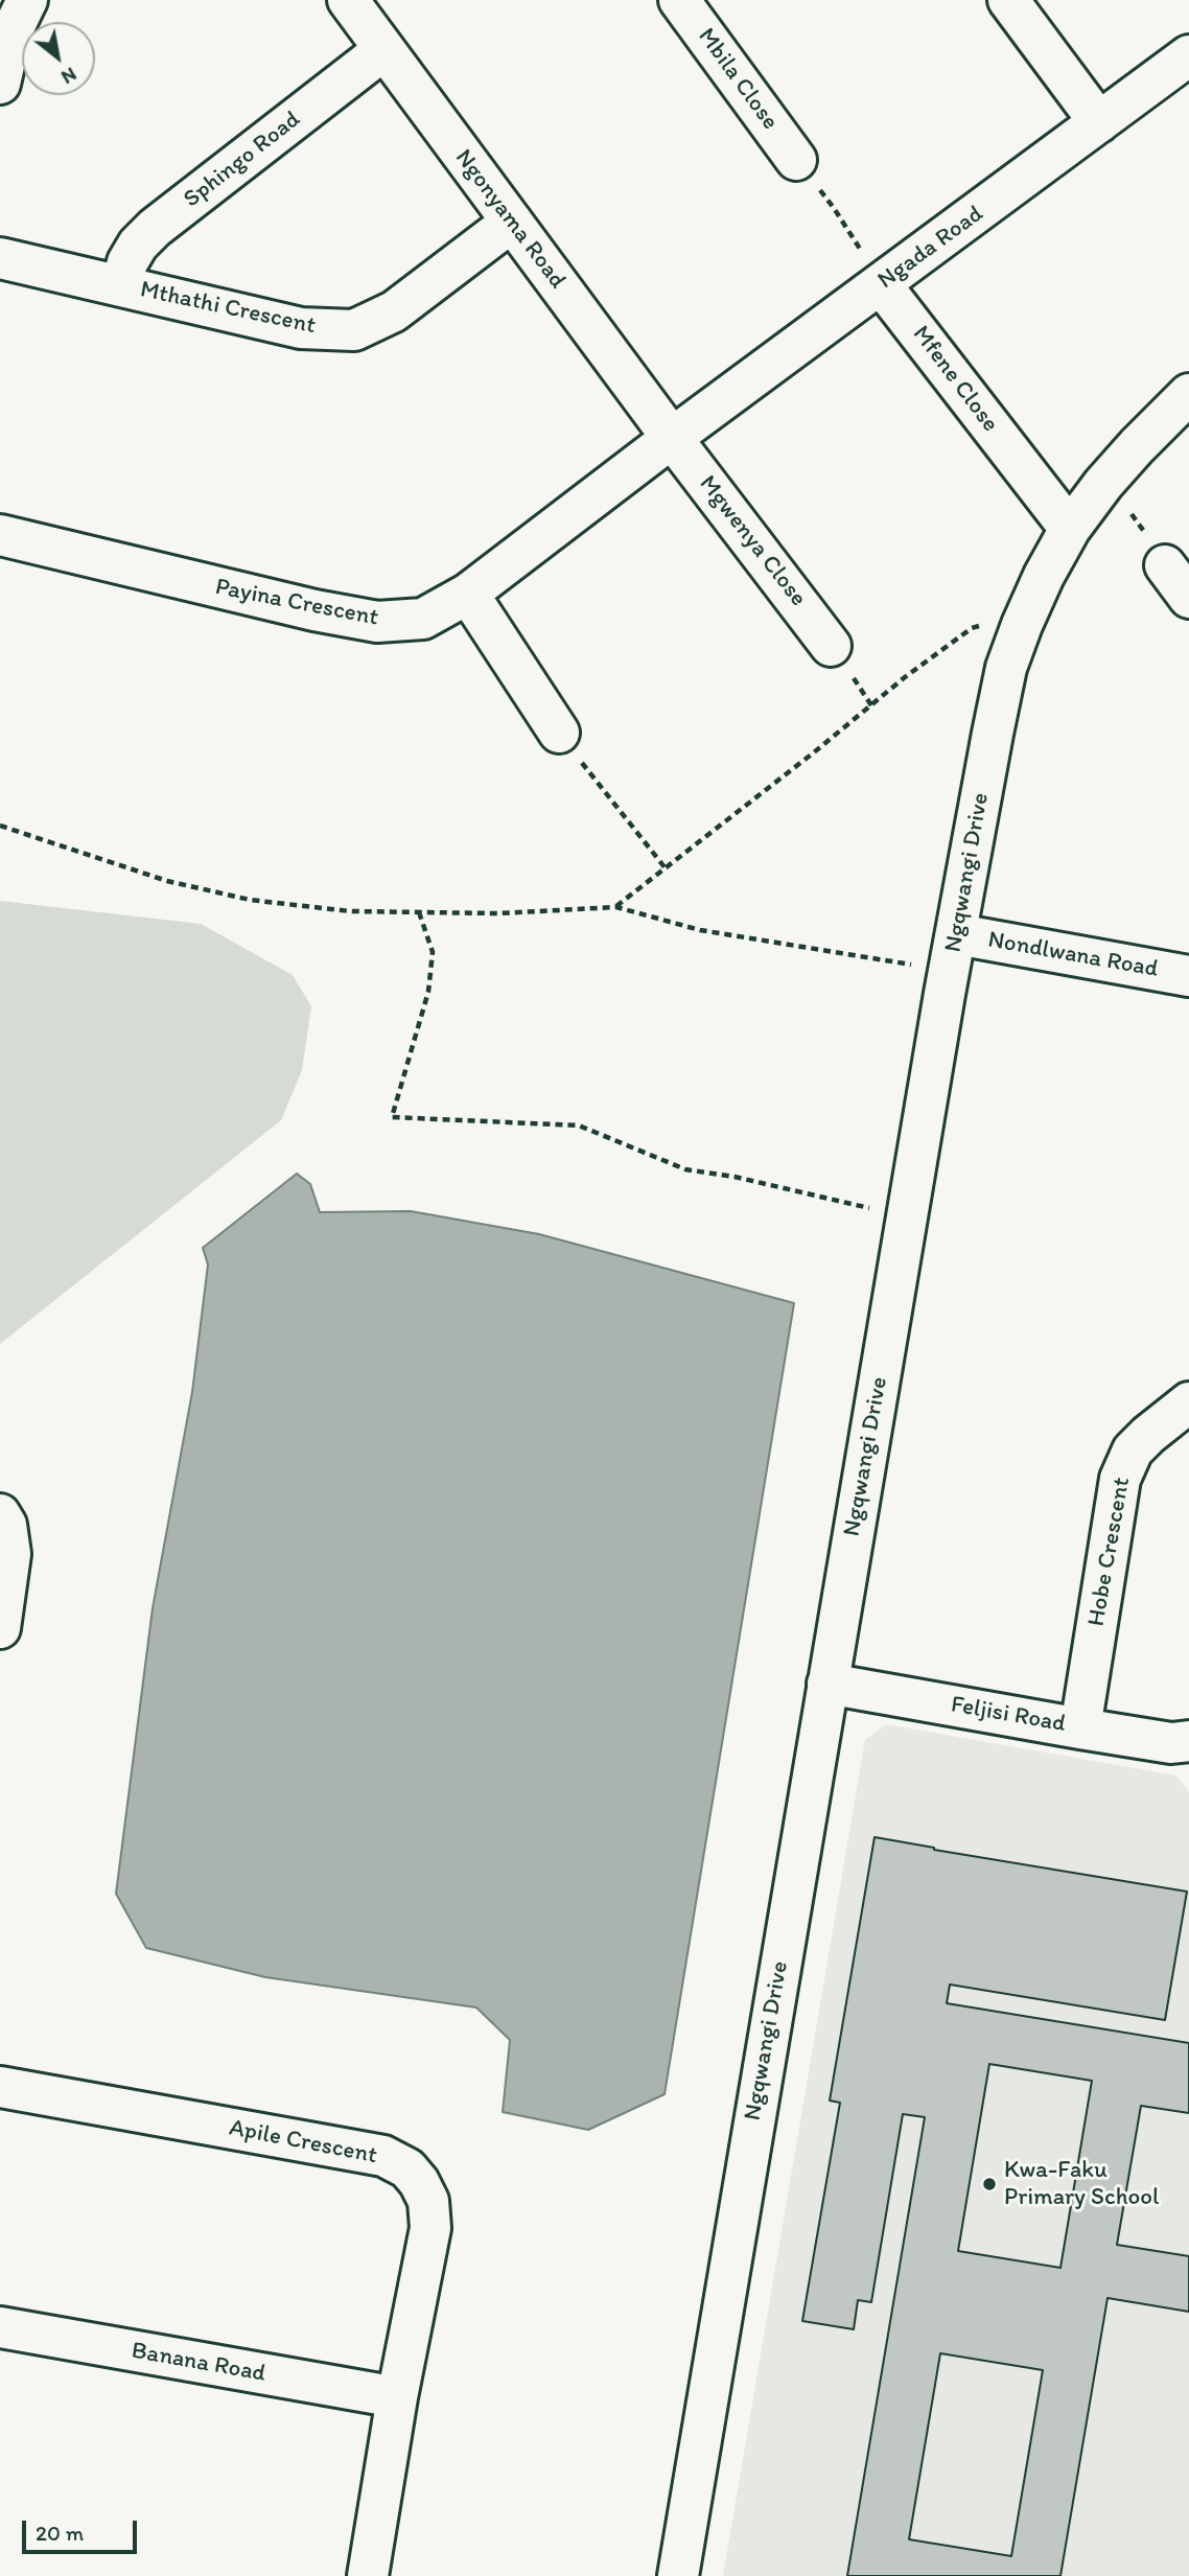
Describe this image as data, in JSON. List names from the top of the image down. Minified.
{"streets":{"street":["Mbila Close","Sphingo Road","Ngonyama Road","Ngada Road","Mthathi Crescent","Mfene Close","Mgwenya Close","Payina Crescent","Ngqwangi Drive","Nondlwana Road","Hobe Crescent","Feljisi Road","Apile Crescent","Banana Road"]},"crossings":[["Sphingo Road","Ngonyama Road"],["Sphingo Road","Mthathi Crescent"],["Ngonyama Road","Ngada Road"],["Ngonyama Road","Mthathi Crescent"],["Ngonyama Road","Mgwenya Close"],["Ngonyama Road","Payina Crescent"],["Ngada Road","Mfene Close"],["Ngada Road","Mgwenya Close"],["Ngada Road","Payina Crescent"],["Mfene Close","Ngqwangi Drive"],["Mgwenya Close","Payina Crescent"],["Ngqwangi Drive","Nondlwana Road"],["Ngqwangi Drive","Feljisi Road"],["Hobe Crescent","Feljisi Road"],["Apile Crescent","Banana Road"]],"places":["Kwa-Faku Primary School"],"scale_bar":"20 m","north":"bottom right"}
